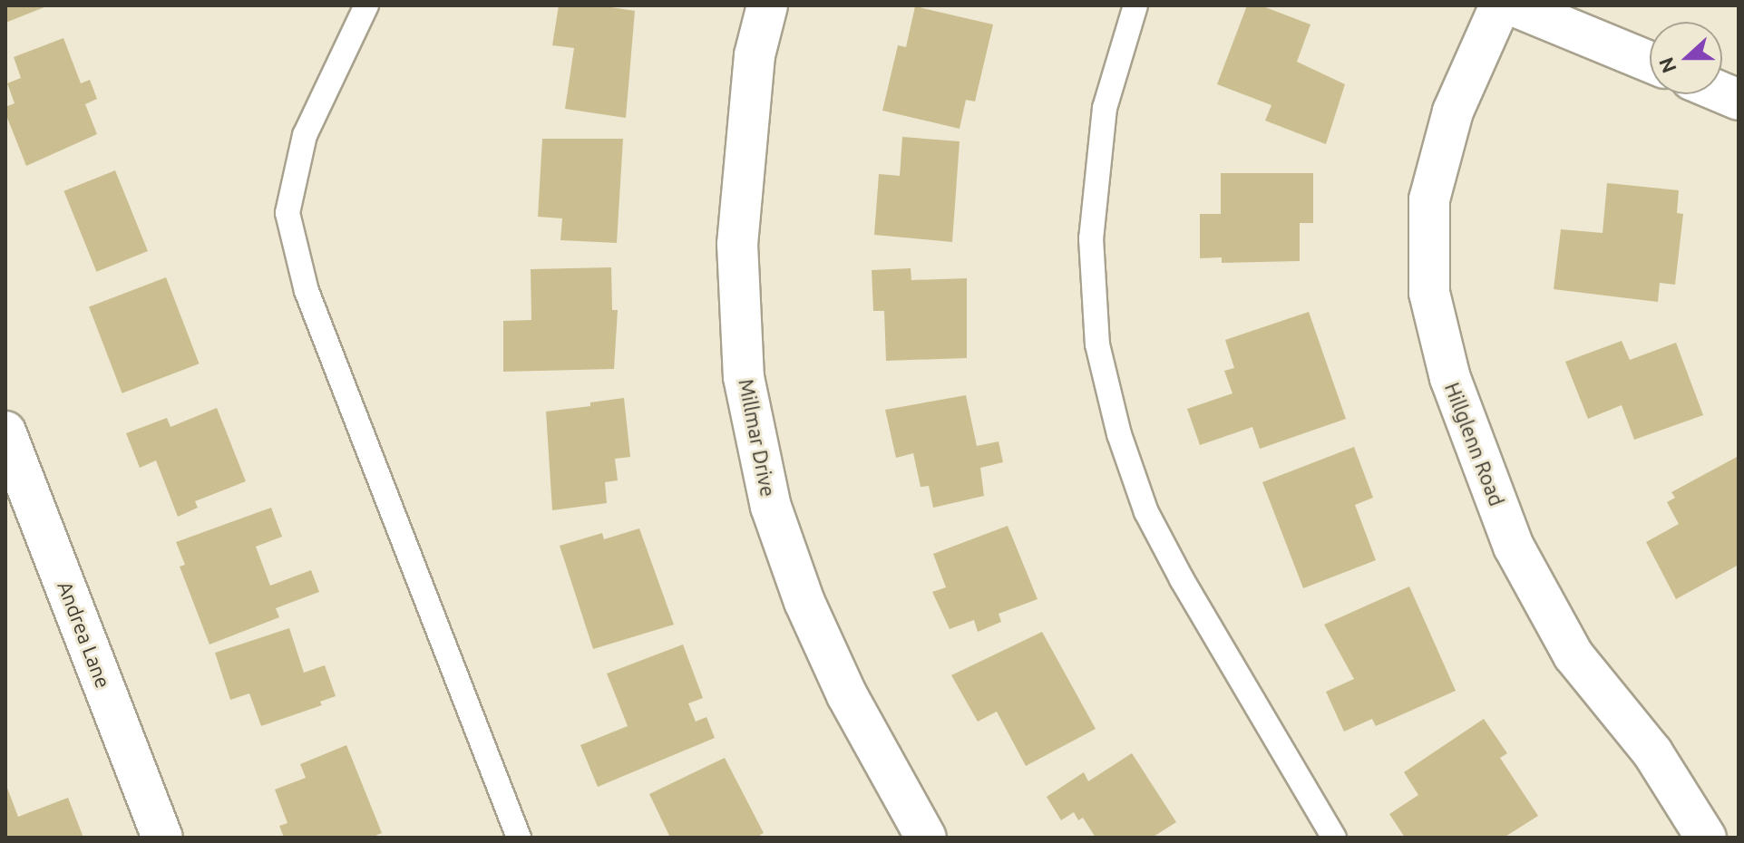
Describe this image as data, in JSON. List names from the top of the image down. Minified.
{"streets":{"street":["Millmar Drive","Hillglenn Road","Andrea Lane"]},"north":"left"}
